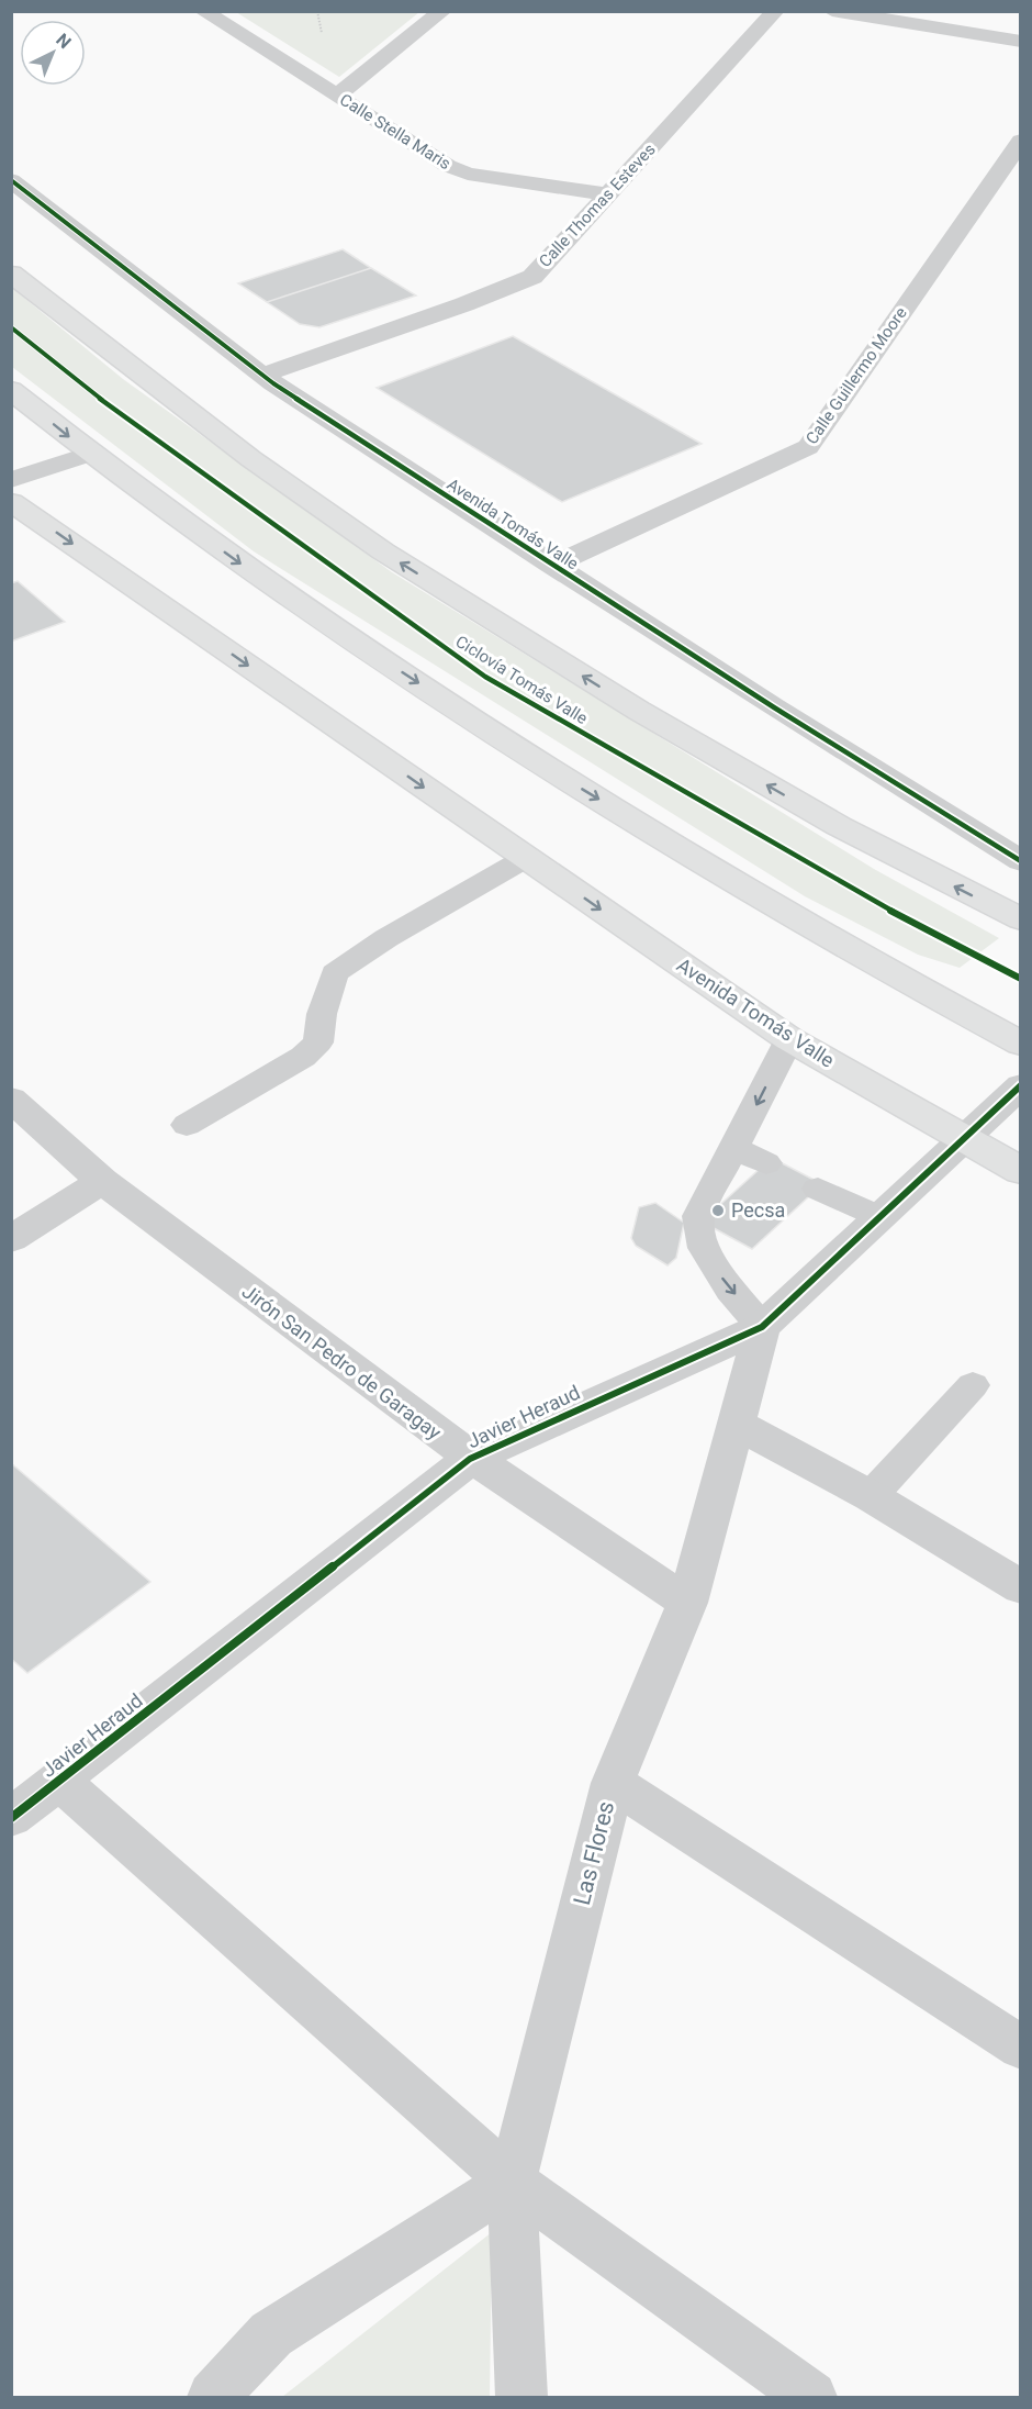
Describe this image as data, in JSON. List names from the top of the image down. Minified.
{"streets":{"main road":["Avenida Tomás Valle"],"street":["Calle Stella Maris","Calle Thomas Esteves","Calle Guillermo Moore","Jirón San Pedro de Garagay","Javier Heraud","Las Flores"],"cycle path":["Ciclovía Tomás Valle"]},"crossings":[["Calle Stella Maris","Calle Thomas Esteves"],["Calle Thomas Esteves","Avenida Tomás Valle"],["Calle Guillermo Moore","Avenida Tomás Valle"],["Avenida Tomás Valle","Javier Heraud"],["Jirón San Pedro de Garagay","Javier Heraud"],["Jirón San Pedro de Garagay","Las Flores"],["Javier Heraud","Las Flores"]],"places":["Pecsa"],"north":"top right"}
